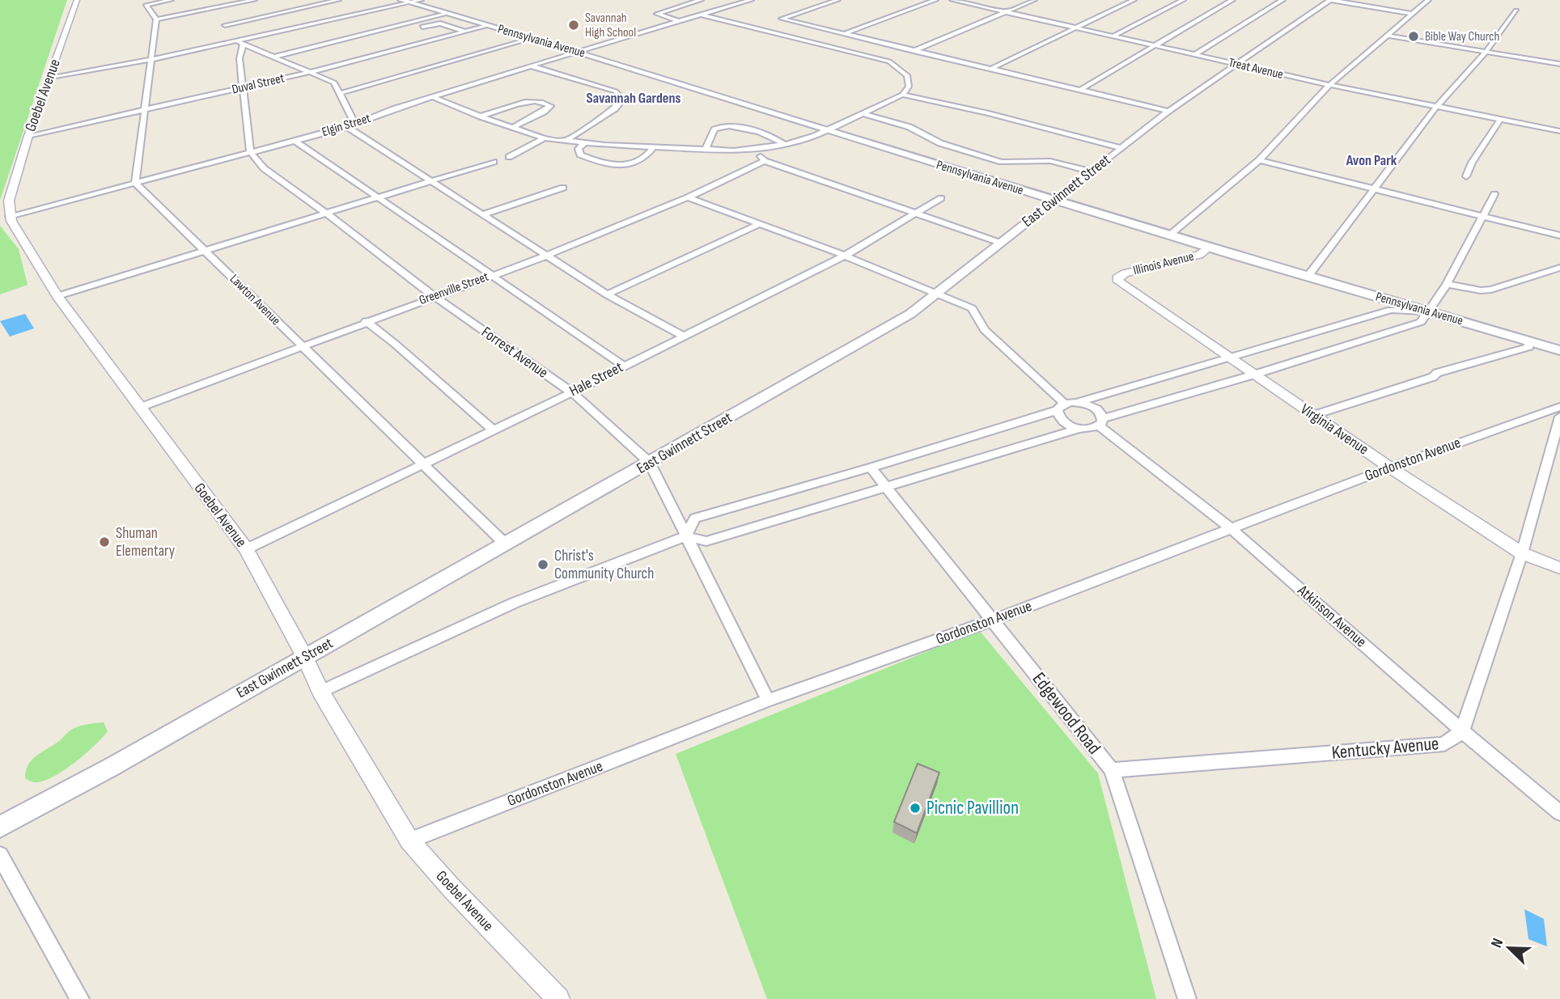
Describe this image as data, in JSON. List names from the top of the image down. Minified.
{"streets":{"main road":["Pennsylvania Avenue","East Gwinnett Street"],"street":["Treat Avenue","Duval Street","Goebel Avenue","Elgin Street","Illinois Avenue","Greenville Street","Lawton Avenue","Forrest Avenue","Hale Street","Virginia Avenue","Gordonston Avenue","Atkinson Avenue","Edgewood Road","Kentucky Avenue"]},"crossings":[["Pennsylvania Avenue","Duval Street"],["Pennsylvania Avenue","Elgin Street"],["Pennsylvania Avenue","East Gwinnett Street"],["Pennsylvania Avenue","Illinois Avenue"],["Treat Avenue","East Gwinnett Street"],["Duval Street","Goebel Avenue"],["Goebel Avenue","Elgin Street"],["Goebel Avenue","East Gwinnett Street"],["Goebel Avenue","Greenville Street"],["Goebel Avenue","Hale Street"],["Goebel Avenue","Gordonston Avenue"],["Elgin Street","Lawton Avenue"],["Elgin Street","Forrest Avenue"],["East Gwinnett Street","Lawton Avenue"],["East Gwinnett Street","Forrest Avenue"],["Illinois Avenue","Virginia Avenue"],["Greenville Street","Lawton Avenue"],["Greenville Street","Forrest Avenue"],["Lawton Avenue","Hale Street"],["Forrest Avenue","Hale Street"],["Forrest Avenue","Gordonston Avenue"],["Virginia Avenue","Gordonston Avenue"],["Gordonston Avenue","Atkinson Avenue"],["Gordonston Avenue","Edgewood Road"],["Atkinson Avenue","Kentucky Avenue"],["Edgewood Road","Kentucky Avenue"]],"districts":["Savannah Gardens","Avon Park"],"places":["Savannah High School","Bible Way Church","Shuman Elementary","Christ's Community Church","Picnic Pavillion"],"north":"top left"}
